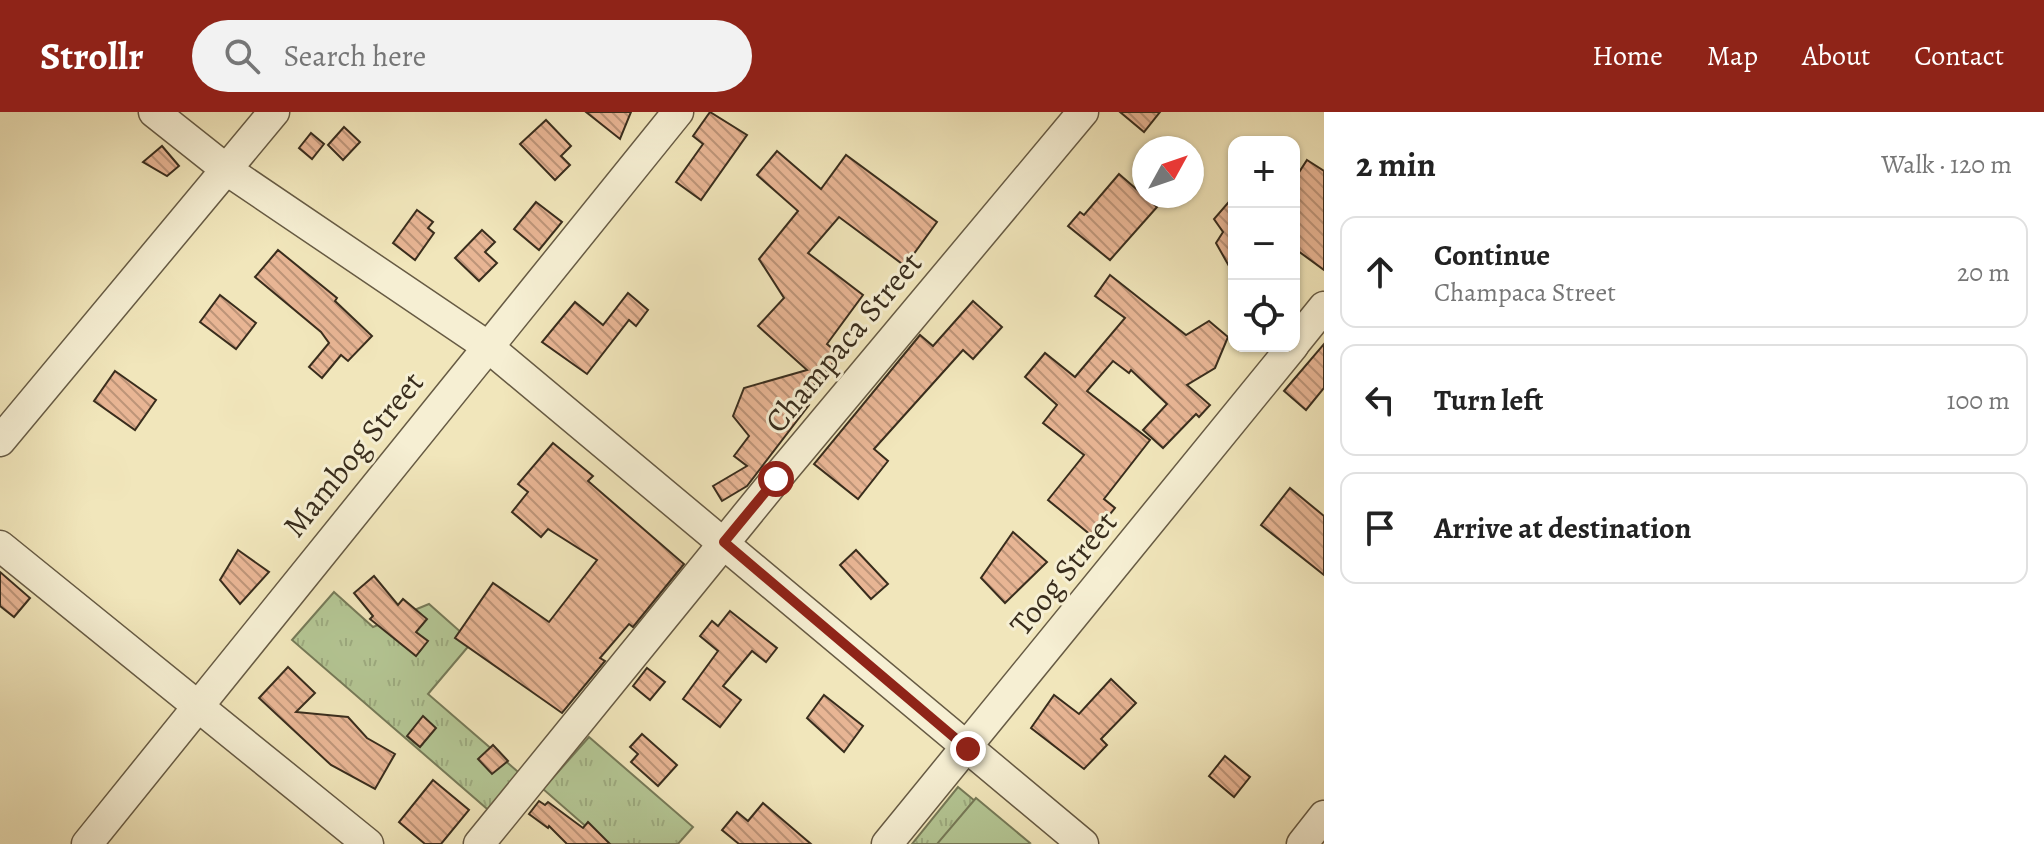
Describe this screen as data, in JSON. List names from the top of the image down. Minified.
{"streets":{"street":["Champaca Street","Mambog Street","Toog Street"]},"north":"top right","page":{"header":"Strollr","search":"Search here","nav":["Home","Map","About","Contact"],"heading":["2 min","Walk · 120 m"],"map_buttons":["+","−"],"list":[["Continue","Champaca Street","20 m"],["Turn left","100 m"],"Arrive at destination"]}}
